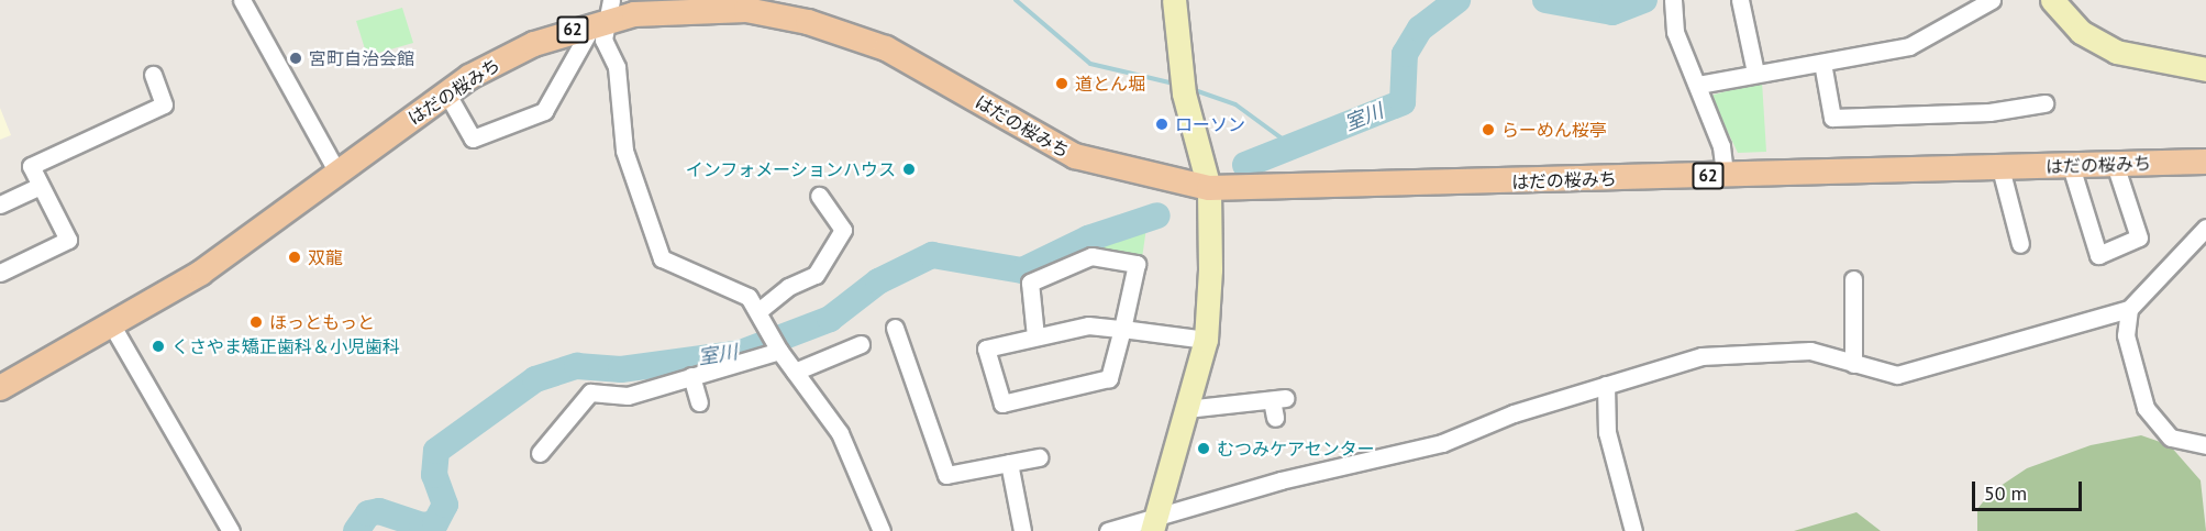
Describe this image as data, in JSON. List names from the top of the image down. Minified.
{"streets":{"main road":["62","はだの桜みち"]},"water":["室川"],"places":["宮町自治会館","道とん堀","ローソン","らーめん桜亭","インフォメーションハウス","双龍","ほっともっと","くさやま矯正歯科＆小児歯科","むつみケアセンター"],"scale_bar":"50 m"}
